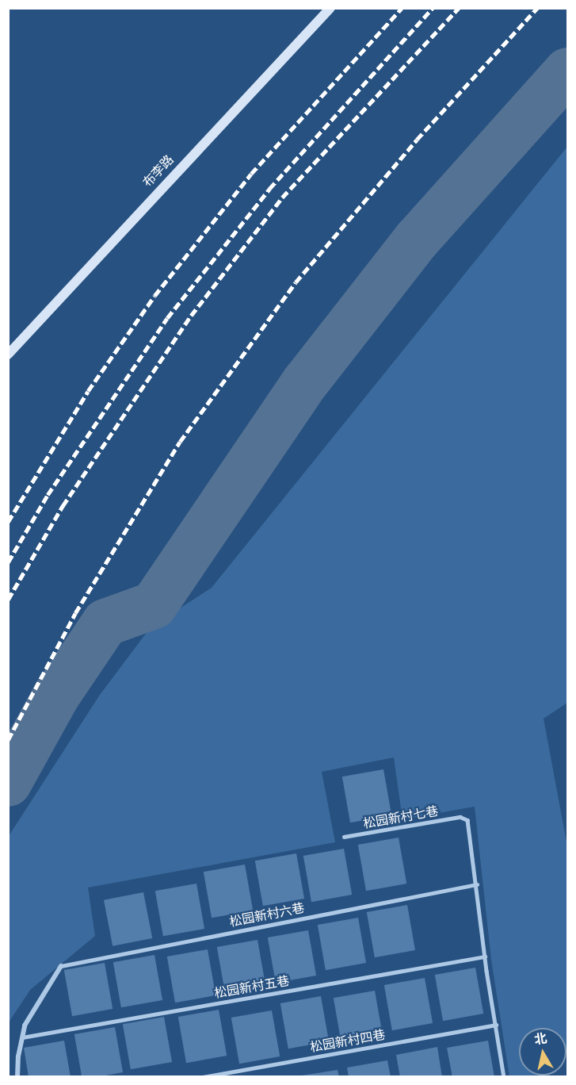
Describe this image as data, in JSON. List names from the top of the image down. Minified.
{"streets":{"main road":["布李路"],"lane":["松园新村七巷","松园新村六巷","松园新村五巷","松园新村四巷"]},"crossings":[["松园新村七巷","松园新村六巷"]],"north":"top"}
